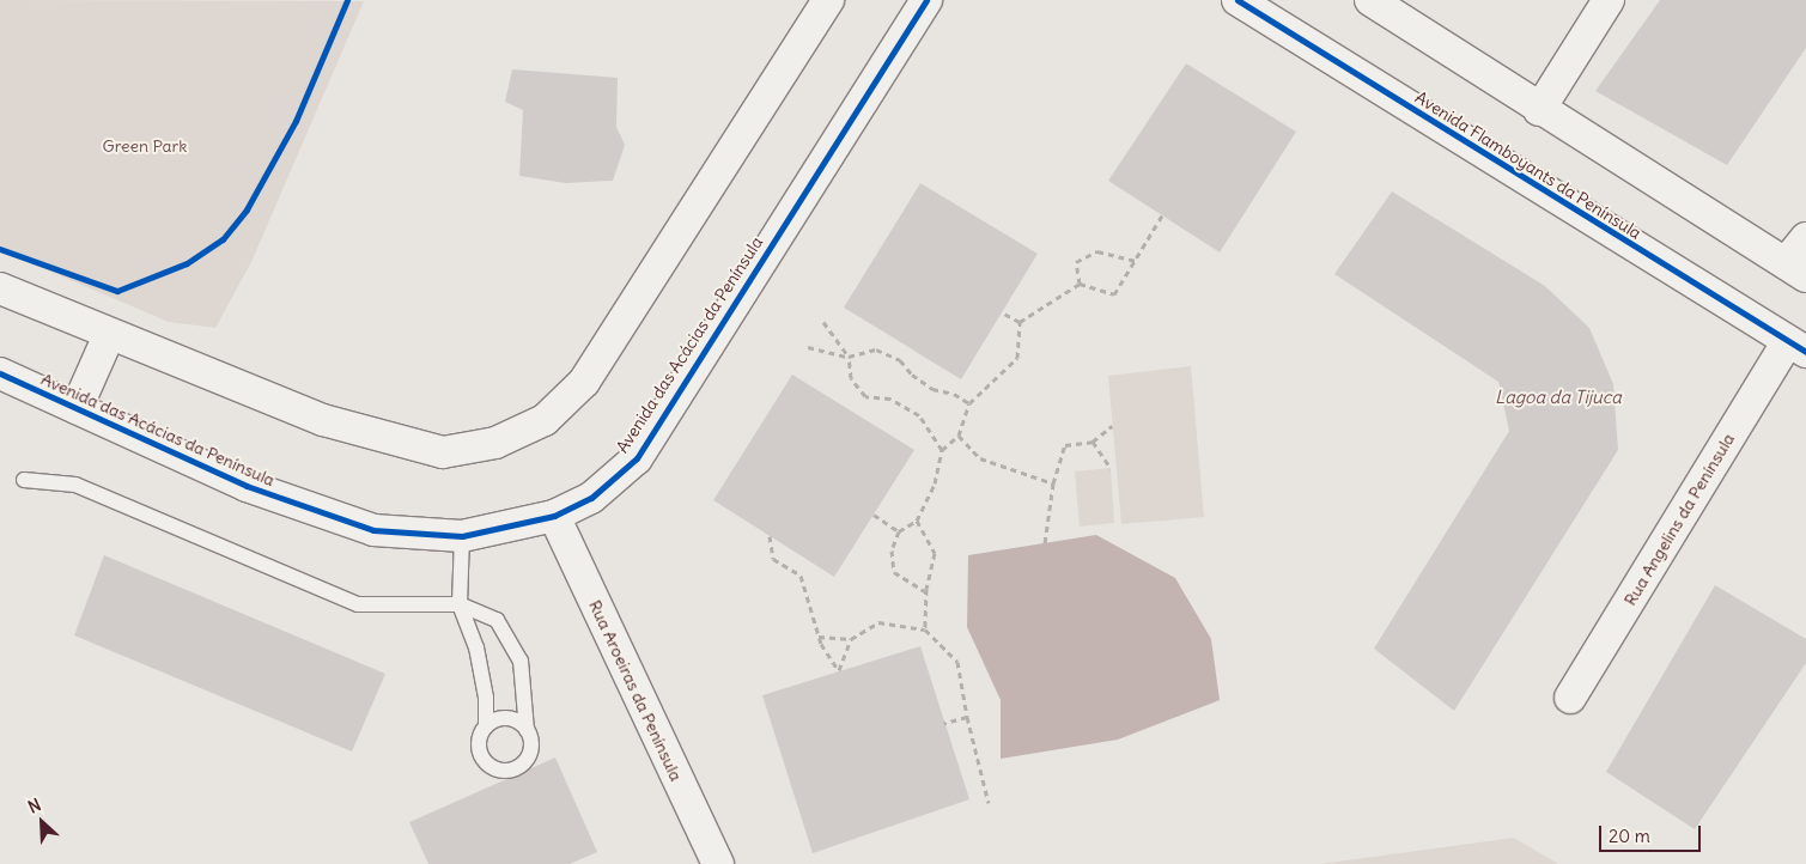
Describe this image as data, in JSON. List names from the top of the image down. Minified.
{"streets":{"street":["Avenida Flamboyants da Península","Avenida das Acácias da Península","Rua Angelins da Península","Rua Aroeiras da Península"]},"crossings":[["Avenida Flamboyants da Península","Rua Angelins da Península"],["Avenida das Acácias da Península","Rua Aroeiras da Península"]],"water":["Lagoa da Tijuca"],"parks":["Green Park"],"scale_bar":"20 m","north":"top left"}
